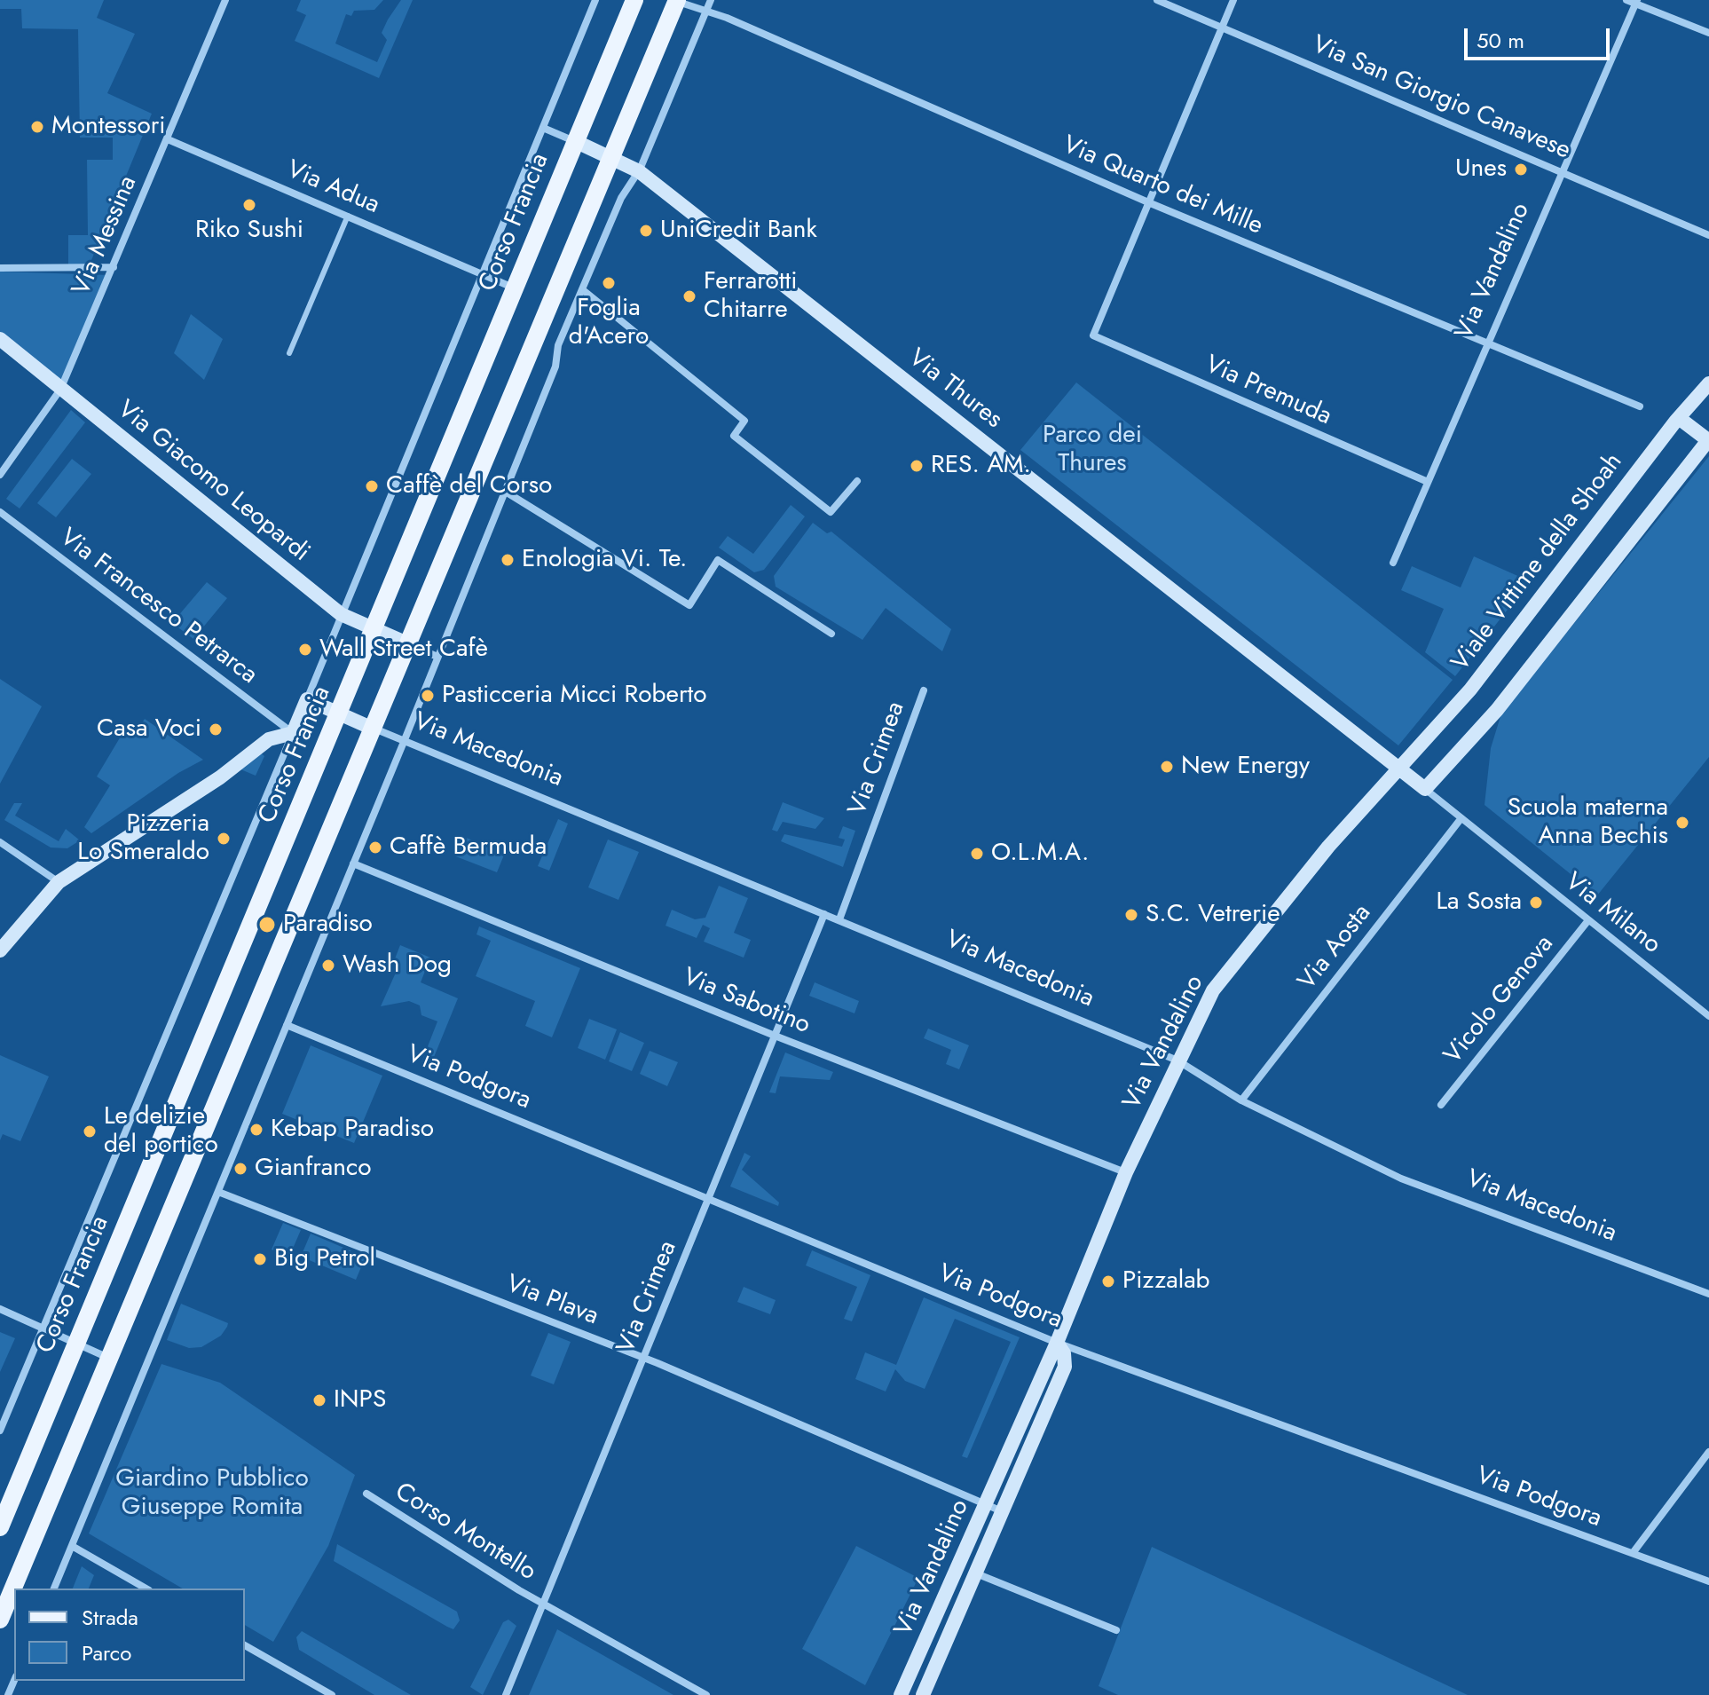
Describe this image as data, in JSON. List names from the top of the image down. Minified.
{"streets":{"main road":["Corso Francia"],"street":["Via San Giorgio Canavese","Via Quarto dei Mille","Via Adua","Via Messina","Via Vandalino","Via Thures","Via Premuda","Via Giacomo Leopardi","Viale Vittime della Shoah","Via Francesco Petrarca","Via Macedonia","Via Crimea","Via Milano","Via Aosta","Vicolo Genova","Via Sabotino","Via Podgora","Via Plava","Corso Montello"]},"crossings":[["Via San Giorgio Canavese","Via Vandalino"],["Via Quarto dei Mille","Via Vandalino"],["Via Quarto dei Mille","Via Premuda"],["Via Adua","Corso Francia"],["Via Adua","Via Messina"],["Corso Francia","Via Thures"],["Corso Francia","Via Giacomo Leopardi"],["Corso Francia","Via Francesco Petrarca"],["Corso Francia","Via Macedonia"],["Via Messina","Via Giacomo Leopardi"],["Via Vandalino","Via Thures"],["Via Vandalino","Via Premuda"],["Via Vandalino","Viale Vittime della Shoah"],["Via Vandalino","Via Macedonia"],["Via Vandalino","Via Sabotino"],["Via Vandalino","Via Podgora"],["Via Vandalino","Via Plava"],["Via Thures","Viale Vittime della Shoah"],["Via Thures","Via Milano"],["Via Macedonia","Via Crimea"],["Via Macedonia","Via Aosta"],["Via Crimea","Via Sabotino"],["Via Crimea","Via Podgora"],["Via Crimea","Via Plava"],["Via Crimea","Corso Montello"],["Via Milano","Via Aosta"],["Via Milano","Vicolo Genova"]],"parks":["Parco dei Thures","Giardino Pubblico Giuseppe Romita"],"places":["Montessori","Unes","Riko Sushi","UniCredit Bank","Foglia d'Acero","Ferrarotti Chitarre","RES. AM.","Caffè del Corso","Enologia Vi. Te.","Wall Street Cafè","Pasticceria Micci Roberto","Casa Voci","New Energy","Scuola materna Anna Bechis","Pizzeria Lo Smeraldo","Caffè Bermuda","O.L.M.A.","La Sosta","S.C. Vetrerie","Paradiso","Wash Dog","Kebap Paradiso","Le delizie del portico","Gianfranco","Big Petrol","Pizzalab","INPS"],"legend":["Strada","Parco"],"scale_bar":"50 m"}
